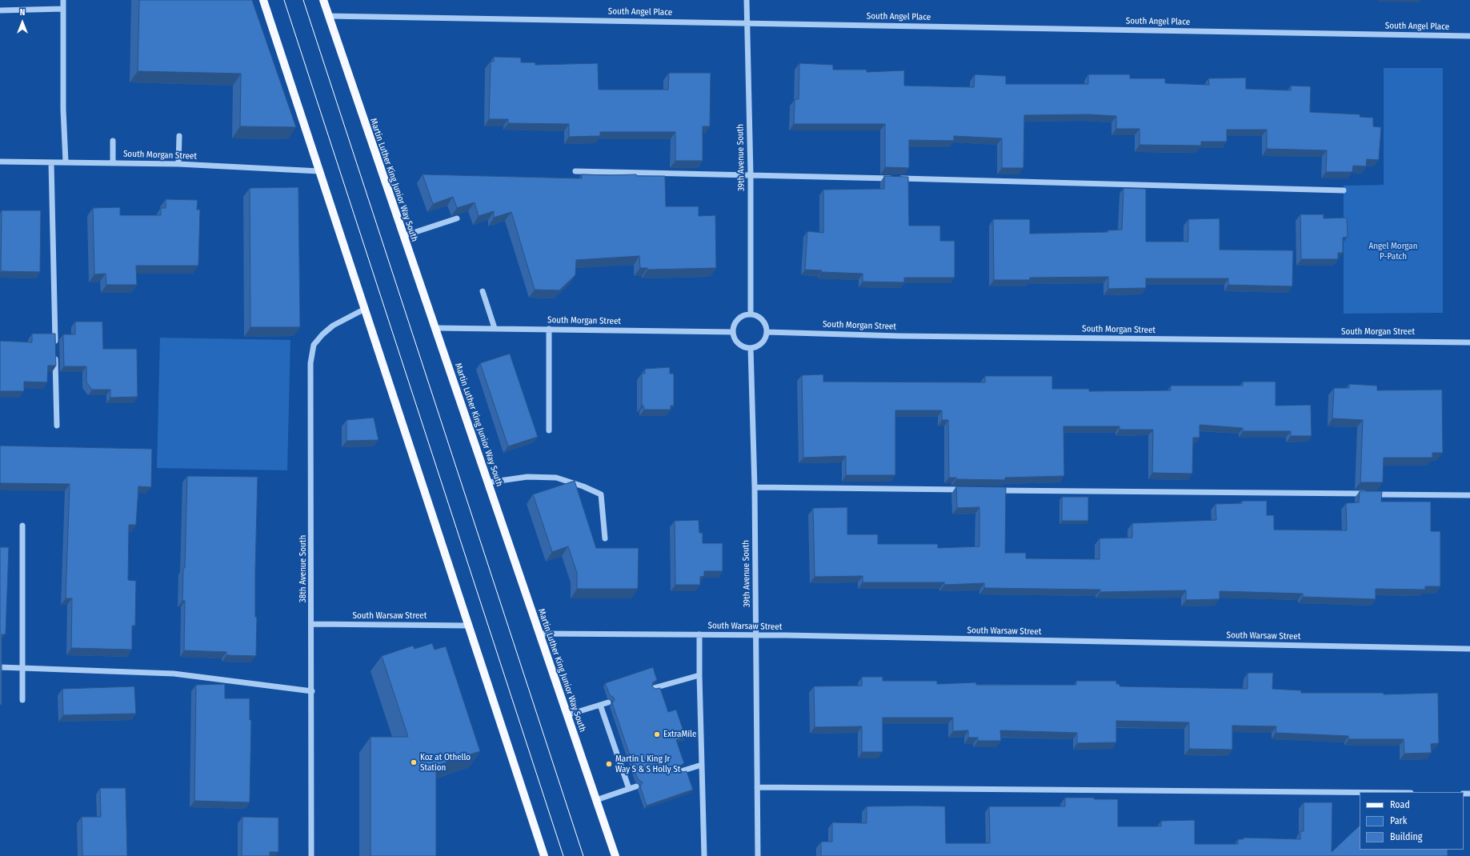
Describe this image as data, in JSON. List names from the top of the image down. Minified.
{"streets":{"main road":["Martin Luther King Junior Way South"],"street":["South Angel Place","South Morgan Street","39th Avenue South","38th Avenue South","South Warsaw Street"]},"crossings":[["South Angel Place","39th Avenue South"],["South Angel Place","Martin Luther King Junior Way South"],["South Morgan Street","39th Avenue South"],["South Morgan Street","Martin Luther King Junior Way South"],["39th Avenue South","South Warsaw Street"],["Martin Luther King Junior Way South","South Warsaw Street"],["38th Avenue South","South Warsaw Street"]],"parks":["Angel Morgan P-Patch"],"places":["ExtraMile","Koz at Othello Station","Martin L King Jr Way S & S Holly St"],"legend":["Road","Park","Building"],"north":"top"}
